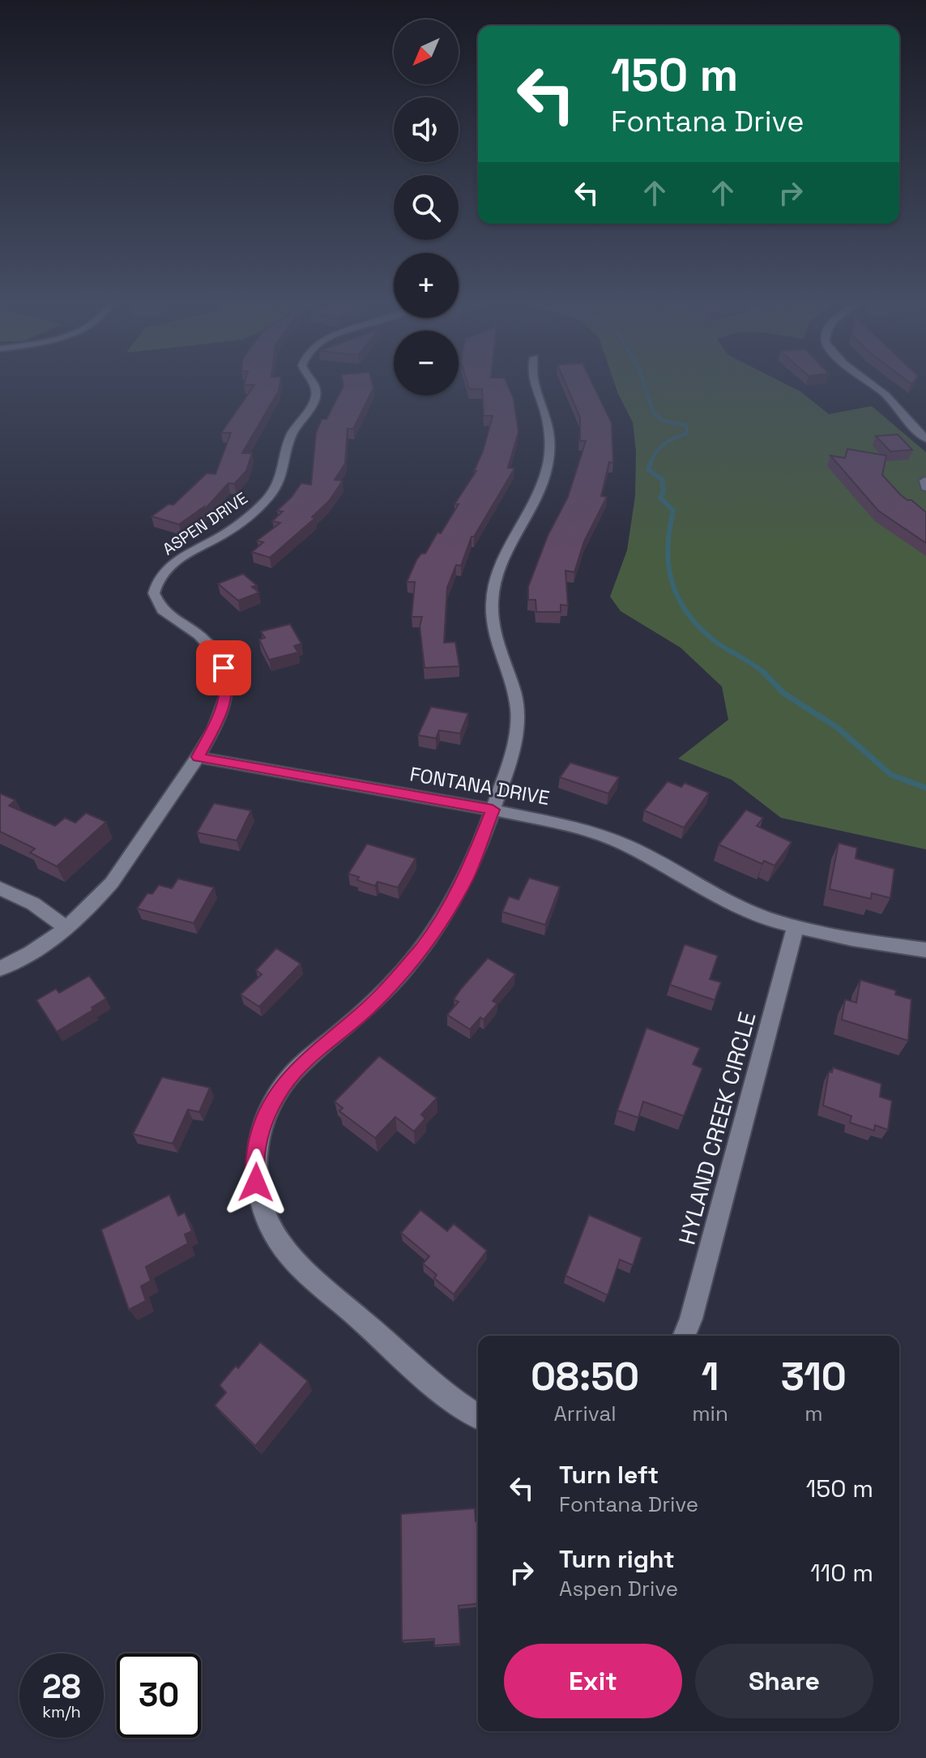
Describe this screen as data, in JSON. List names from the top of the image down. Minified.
{"streets":{"street":["ASPEN DRIVE","FONTANA DRIVE","HYLAND CREEK CIRCLE"]},"crossings":[["ASPEN DRIVE","FONTANA DRIVE"],["FONTANA DRIVE","HYLAND CREEK CIRCLE"]],"north":"bottom left","page":{"map_buttons":["+","−"],"turn":["150 m","Fontana Drive"],"eta":["08:50","Arrival","1","min","310","m"],"list":[{"name":"Turn left","note":"Fontana Drive","value":"150 m"},{"name":"Turn right","note":"Aspen Drive","value":"110 m"}],"buttons":["Exit","Share"],"speed":"28 km/h","limit":"30"}}
